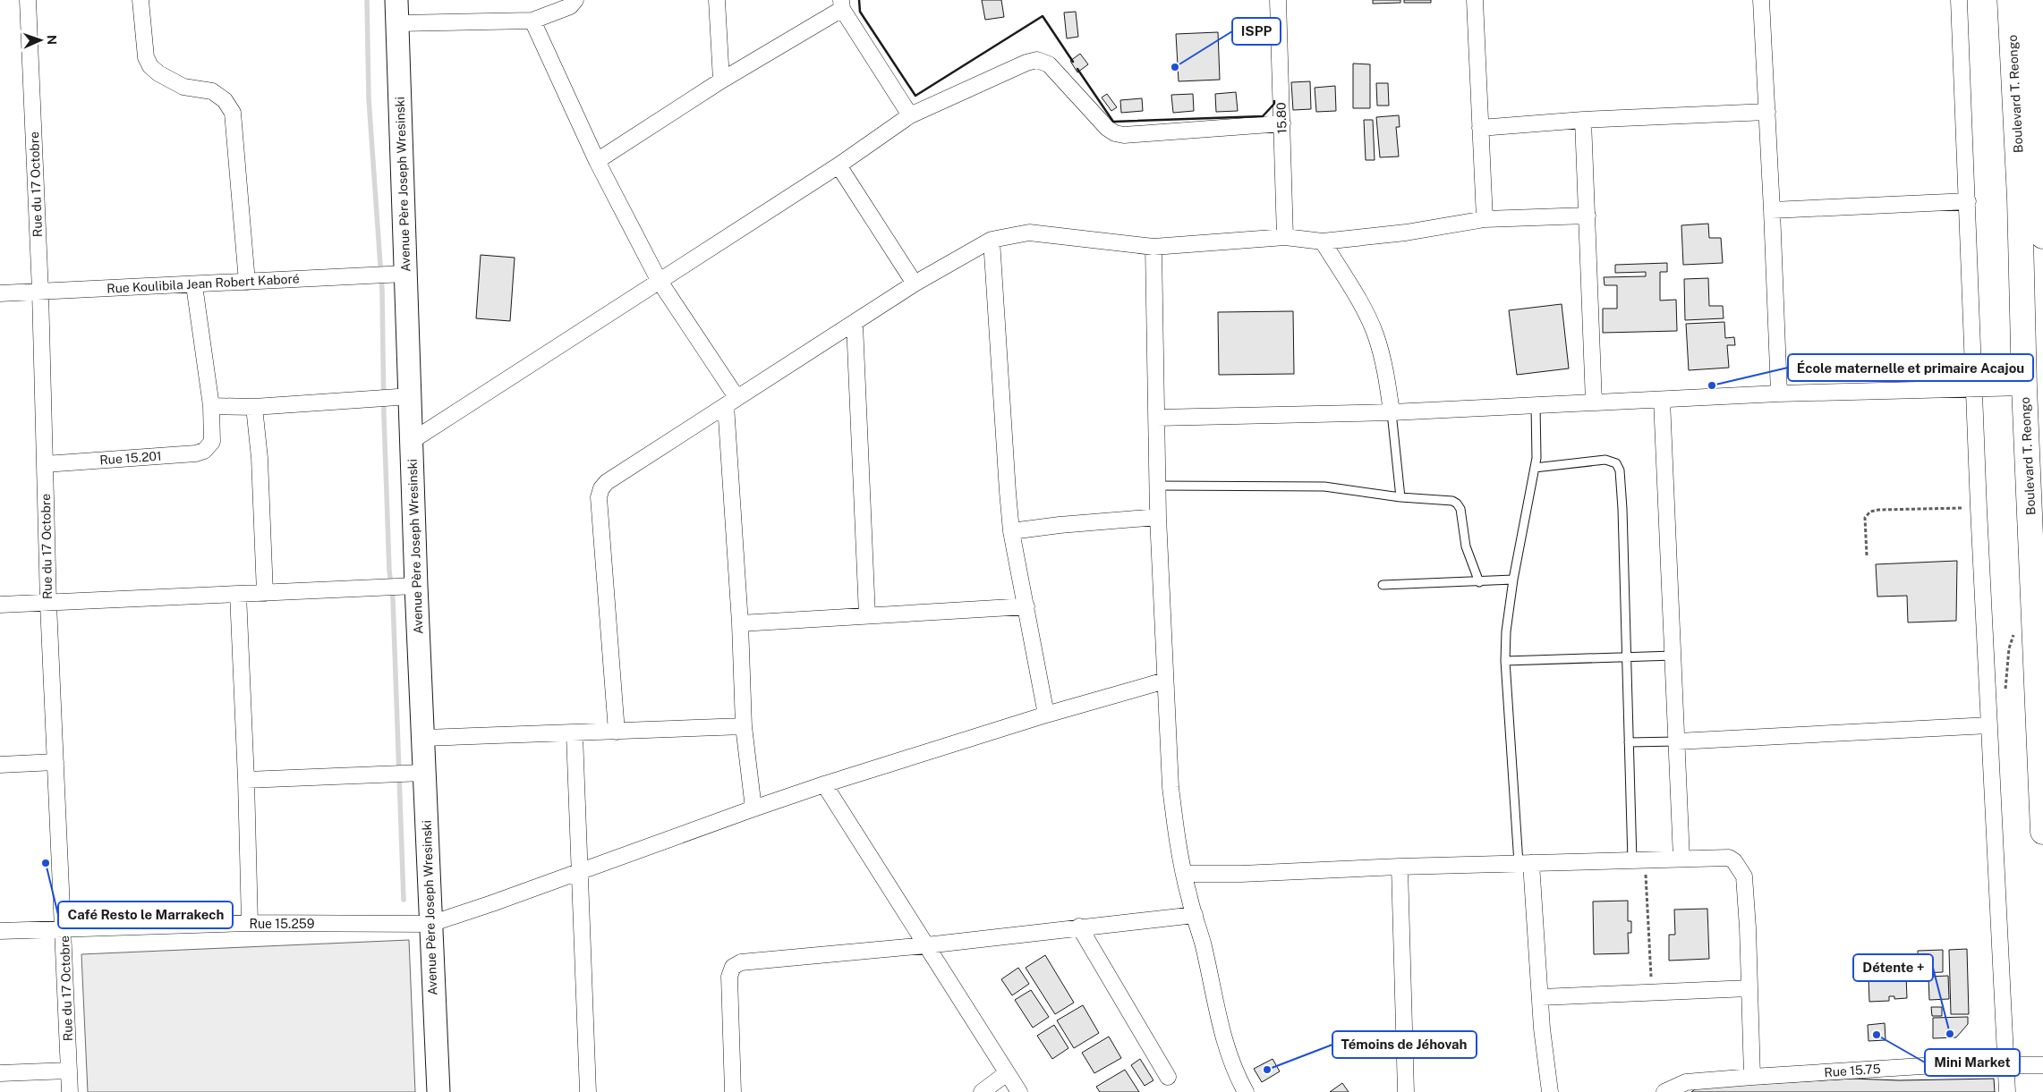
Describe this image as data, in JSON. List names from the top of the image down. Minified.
{"streets":{"highway":["Boulevard T. Reongo"],"street":["15.80","Rue du 17 Octobre","Avenue Père Joseph Wresinski","Rue Koulibila Jean Robert Kaboré","Rue 15.201","Rue 15.259","Rue 15.75"]},"crossings":[["Rue du 17 Octobre","Rue Koulibila Jean Robert Kaboré"],["Rue du 17 Octobre","Rue 15.201"],["Rue du 17 Octobre","Rue 15.259"],["Avenue Père Joseph Wresinski","Rue Koulibila Jean Robert Kaboré"],["Avenue Père Joseph Wresinski","Rue 15.259"]],"places":["ISPP","École maternelle et primaire Acajou","Café Resto le Marrakech","Détente +","Mini Market","Témoins de Jéhovah"],"north":"right"}
